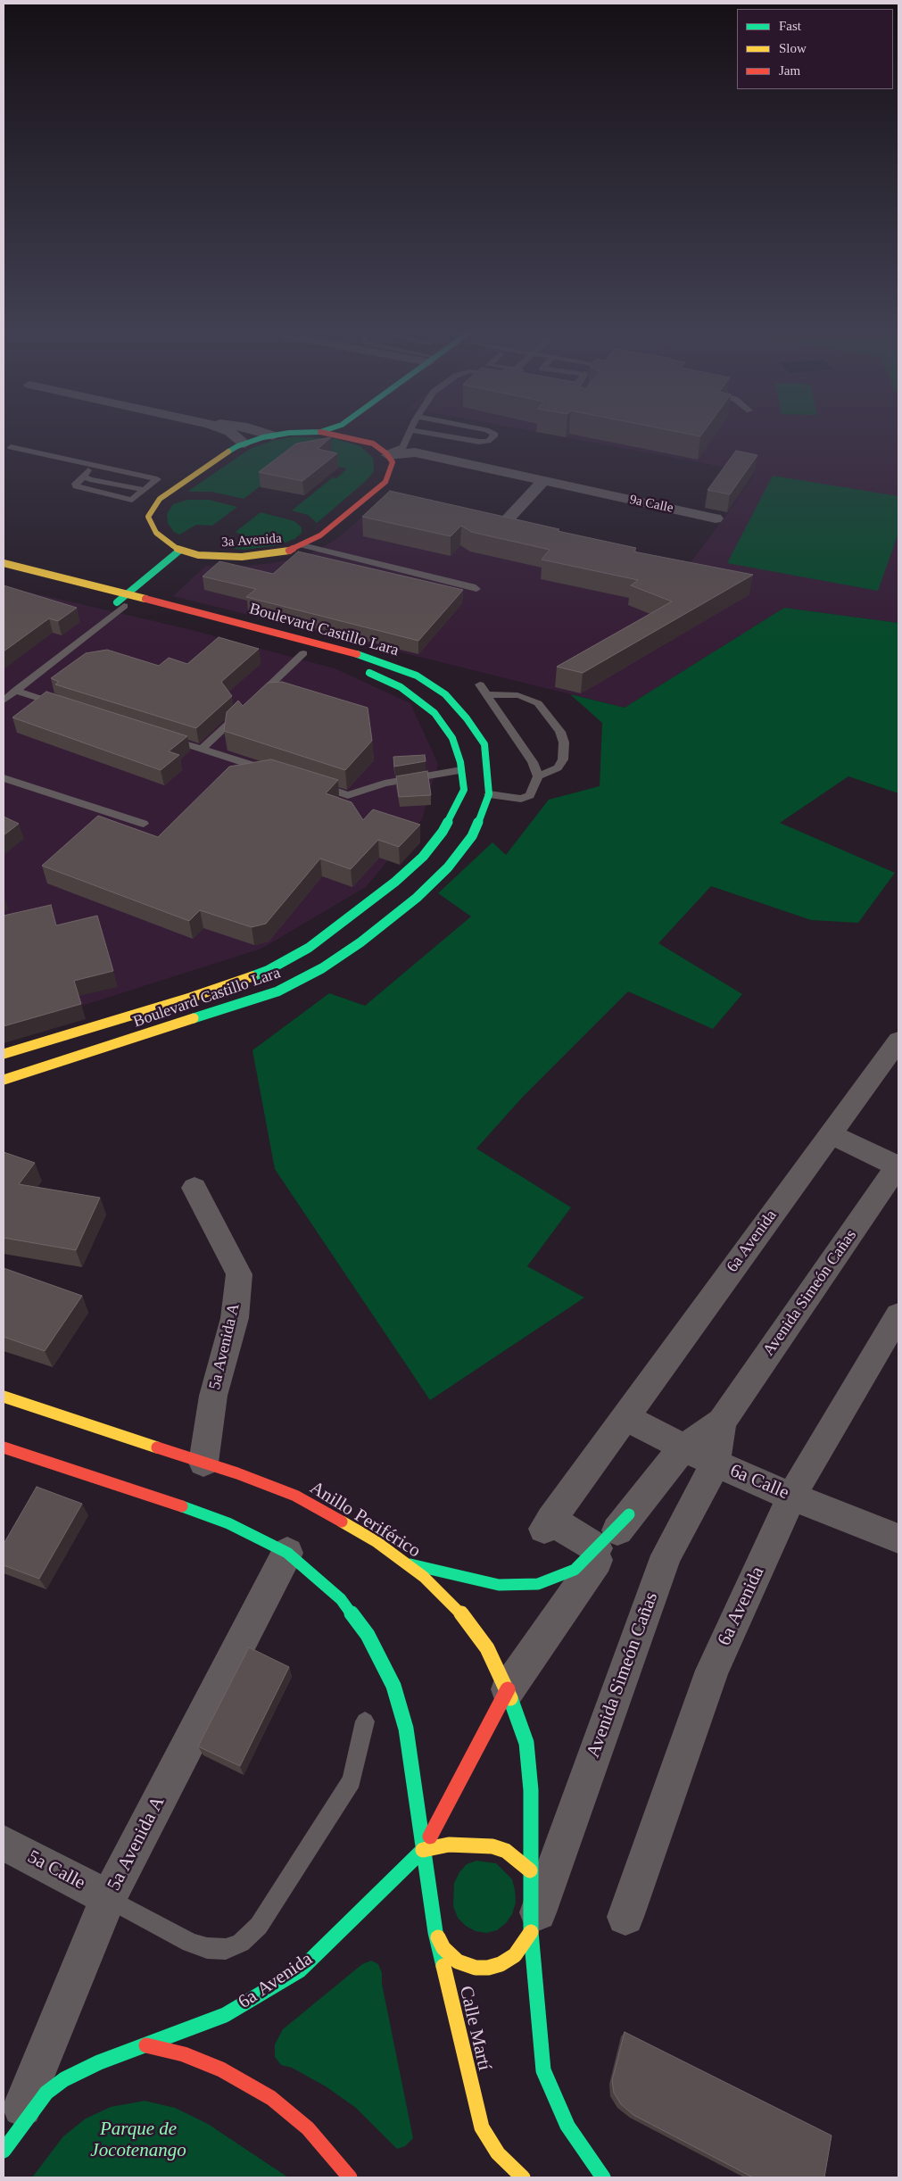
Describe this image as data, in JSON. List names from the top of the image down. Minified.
{"streets":{"main road":["3a Avenida","Boulevard Castillo Lara","6a Avenida","Anillo Periférico","Calle Martí"],"street":["9a Calle","Avenida Simeón Cañas","5a Avenida A","6a Calle","5a Calle"]},"crossings":[["9a Calle","3a Avenida"],["6a Avenida","Avenida Simeón Cañas"],["6a Avenida","5a Avenida A"],["6a Avenida","6a Calle"],["6a Avenida","Anillo Periférico"],["6a Avenida","Calle Martí"],["Avenida Simeón Cañas","6a Calle"],["Avenida Simeón Cañas","Anillo Periférico"],["Avenida Simeón Cañas","Calle Martí"],["5a Avenida A","Anillo Periférico"],["5a Avenida A","5a Calle"],["Anillo Periférico","Calle Martí"]],"parks":["Parque de Jocotenango"],"legend":["Fast","Slow","Jam"]}
